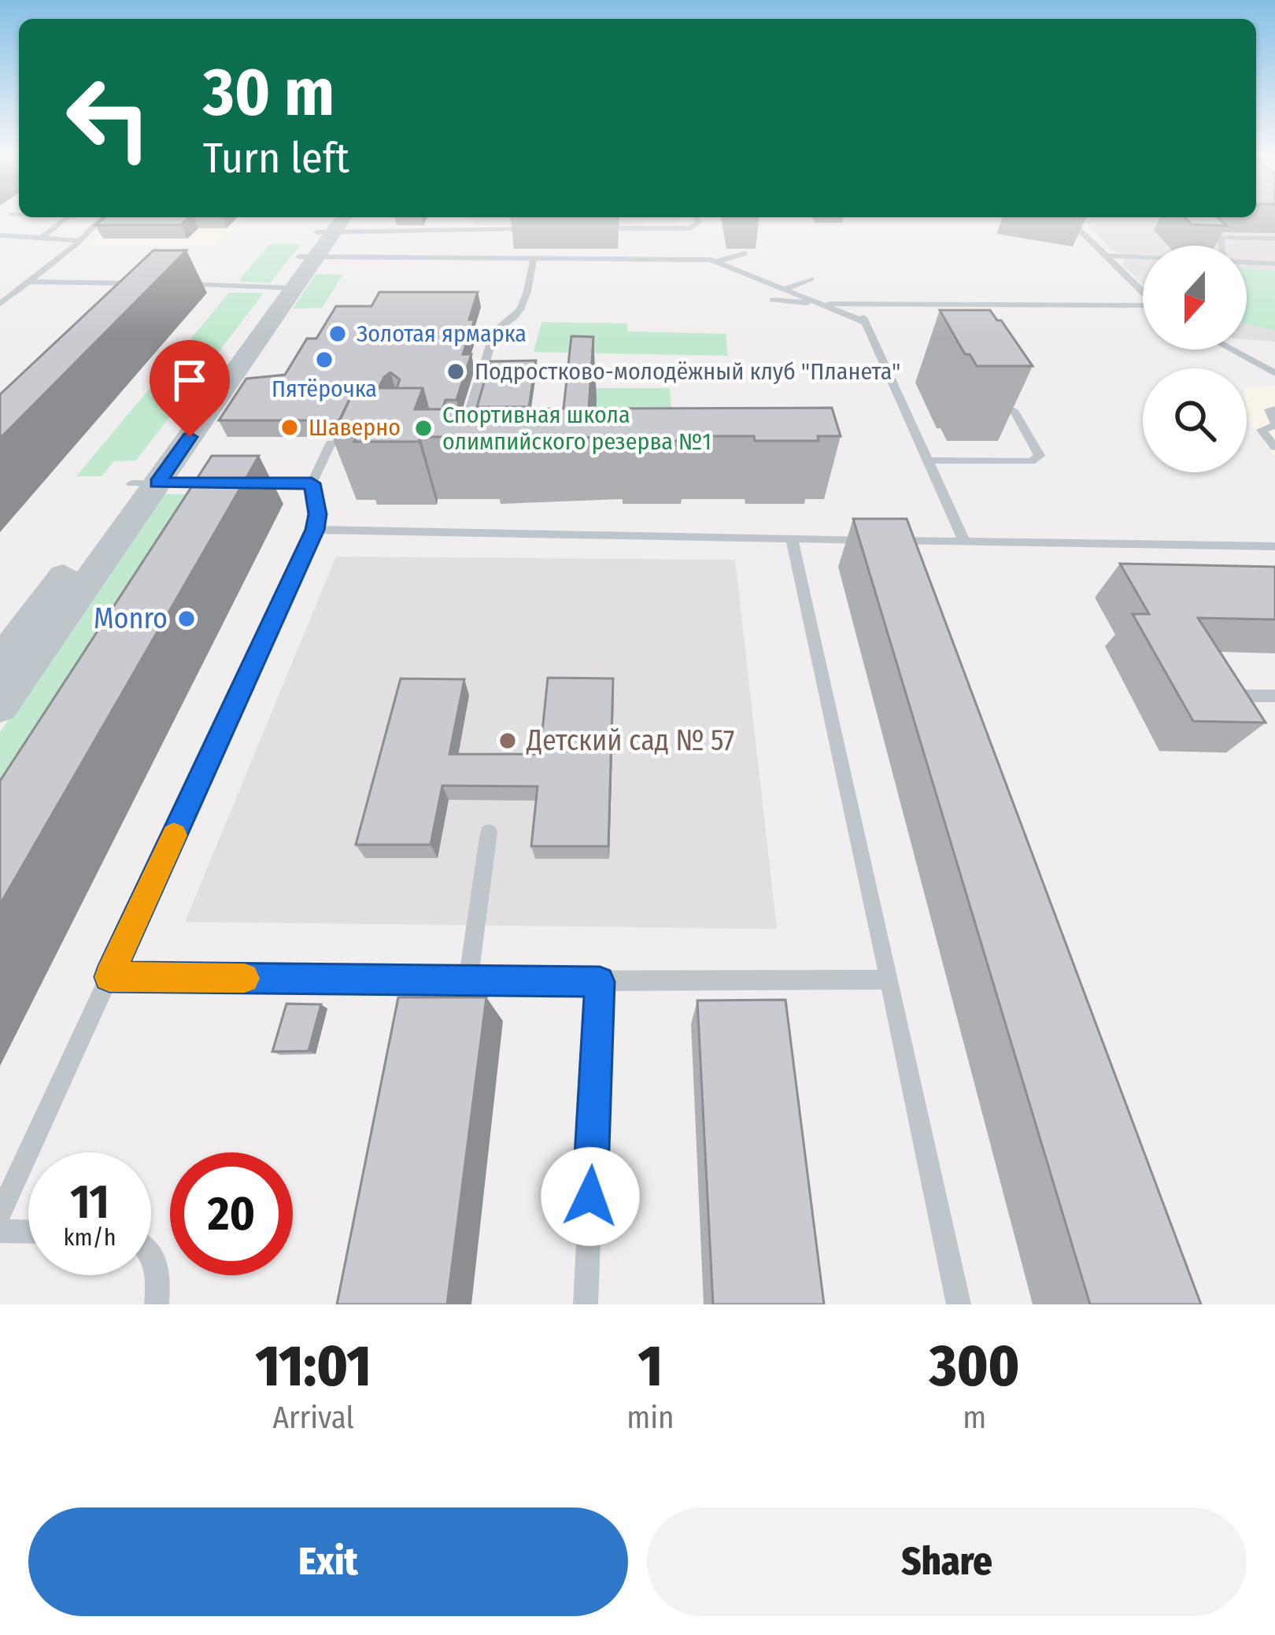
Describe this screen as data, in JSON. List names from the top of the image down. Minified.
{"places":["Золотая ярмарка","Пятёрочка","Подростково-молодёжный клуб \"Планета\"","Шаверно","Спортивная школа олимпийского резерва №1","Monro","Детский сад № 57"],"north":"bottom","page":{"turn":["30 m","Turn left"],"speed":"11 km/h","limit":"20","eta":["11:01","Arrival","1","min","300","m"],"buttons":["Exit","Share"]}}
